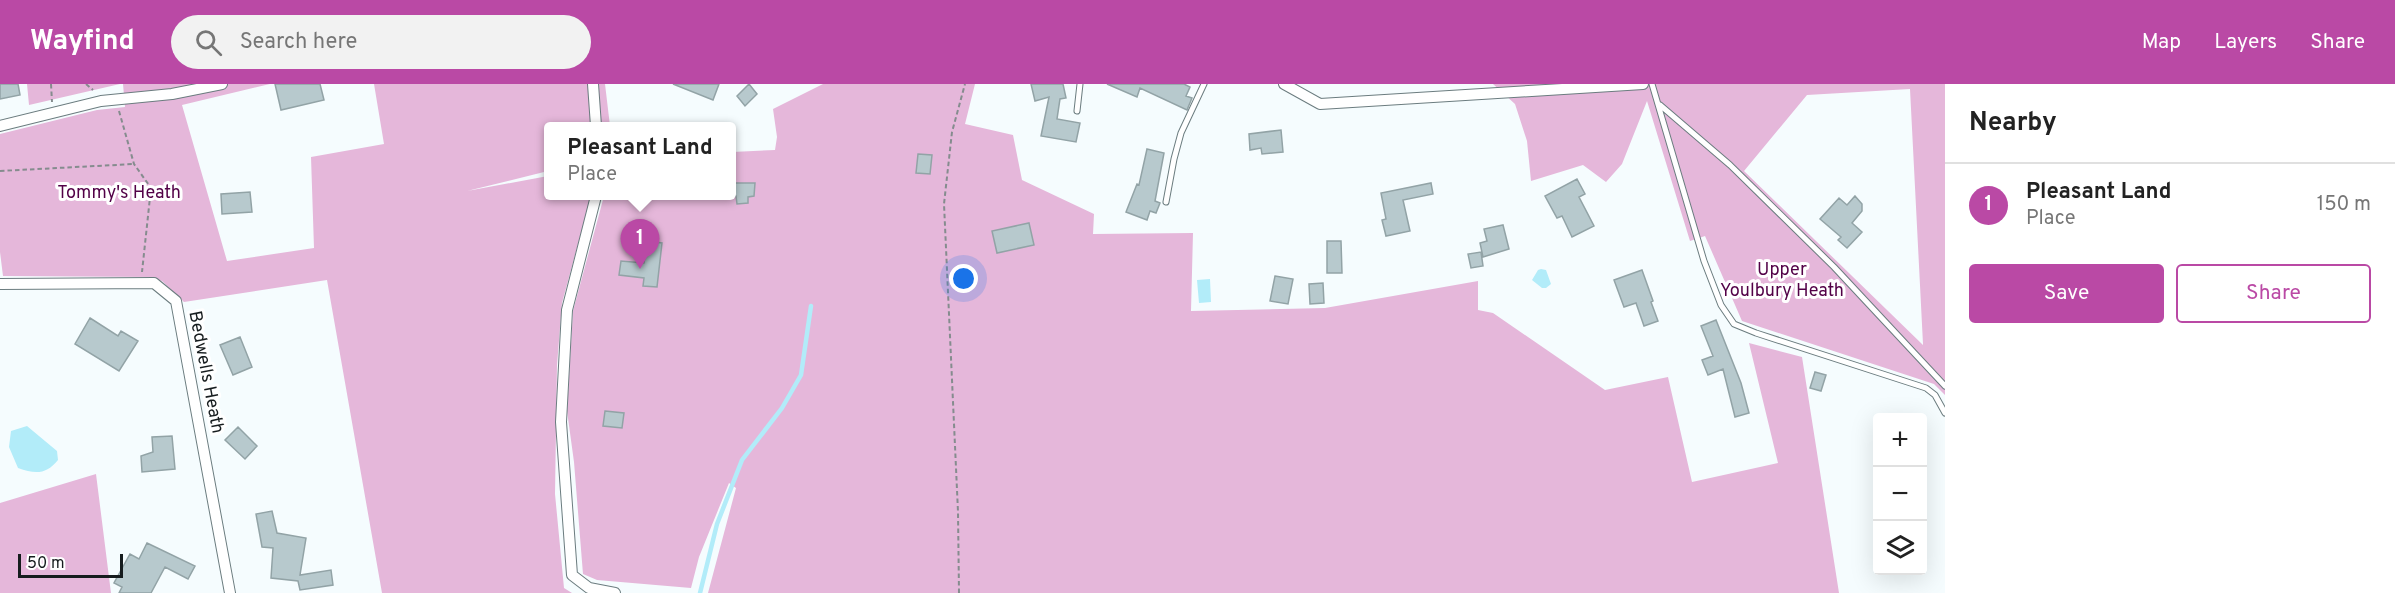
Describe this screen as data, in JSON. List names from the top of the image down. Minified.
{"streets":{"street":["Bedwells Heath"]},"parks":["Tommy's Heath","Upper Youlbury Heath"],"scale_bar":"50 m","page":{"header":"Wayfind","search":"Search here","nav":["Map","Layers","Share"],"heading":"Nearby","popup":["Pleasant Land","Place"],"list":[{"mark":"1","name":"Pleasant Land","note":"Place","value":"150 m"}],"pins":"1","buttons":["Save","Share"],"map_buttons":["+","−"],"scale":"50 m"}}
